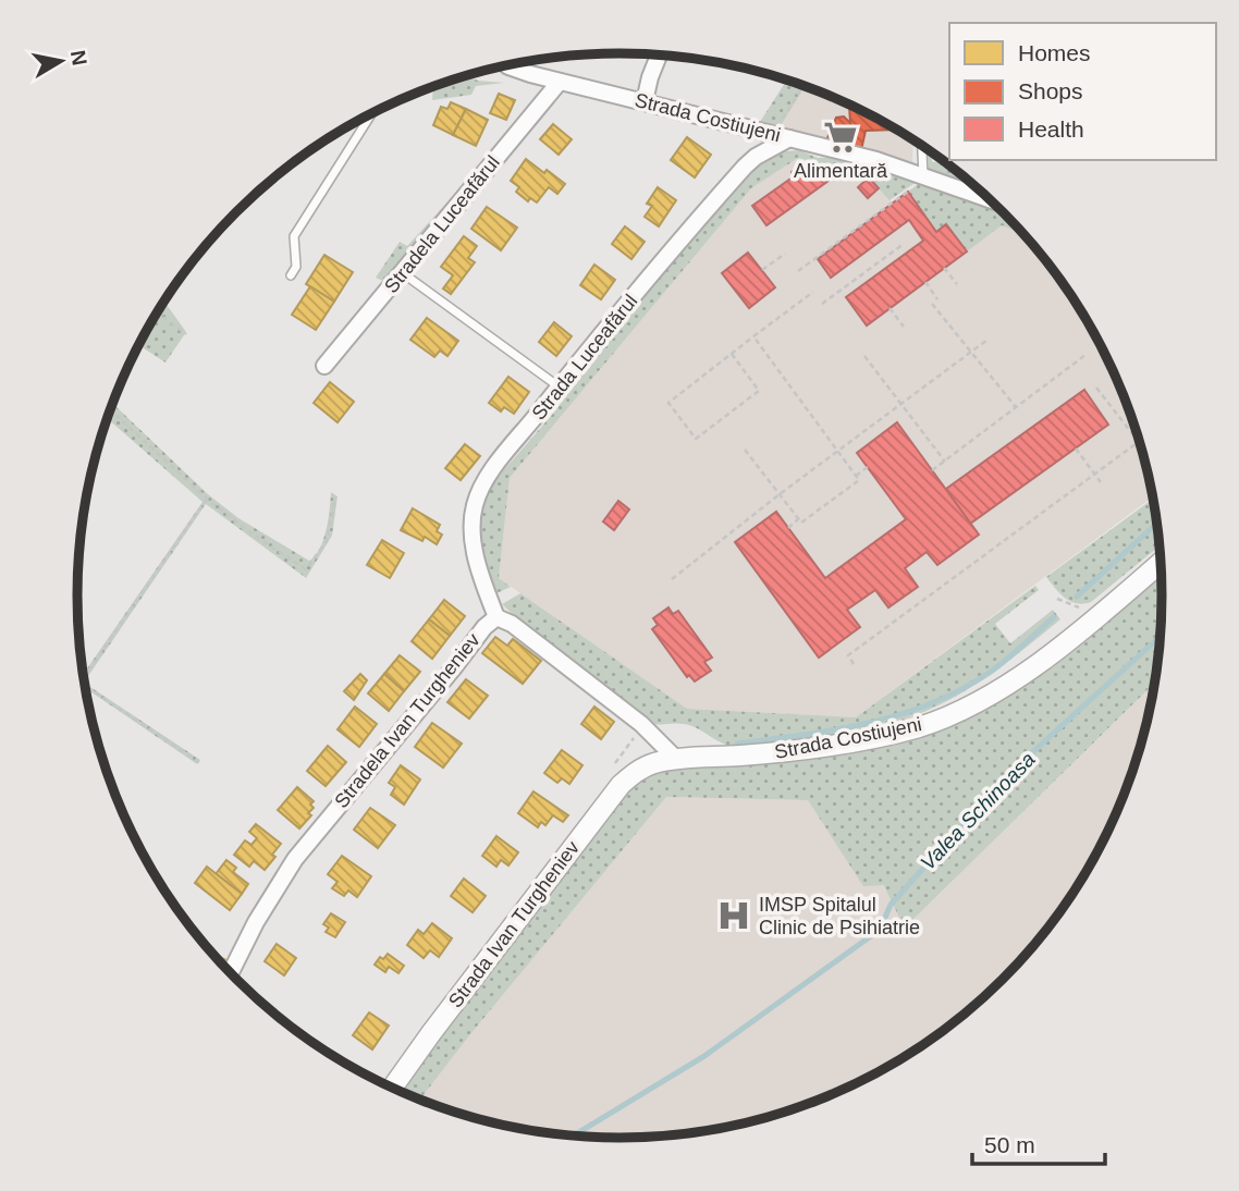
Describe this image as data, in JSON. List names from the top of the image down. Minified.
{"streets":{"street":["Strada Costiujeni","Stradela Luceafărul","Strada Luceafărul","Stradela Ivan Turgheniev","Strada Ivan Turgheniev"]},"crossings":[["Strada Costiujeni","Stradela Luceafărul"],["Strada Costiujeni","Strada Luceafărul"],["Strada Costiujeni","Stradela Ivan Turgheniev"],["Strada Costiujeni","Strada Ivan Turgheniev"],["Strada Luceafărul","Stradela Ivan Turgheniev"]],"water":["Valea Schinoasa"],"places":{"supermarket":["Alimentară"],"hospital":["IMSP Spitalul Clinic de Psihiatrie"]},"legend":["Homes","Shops","Health"],"scale_bar":"50 m","north":"right"}
